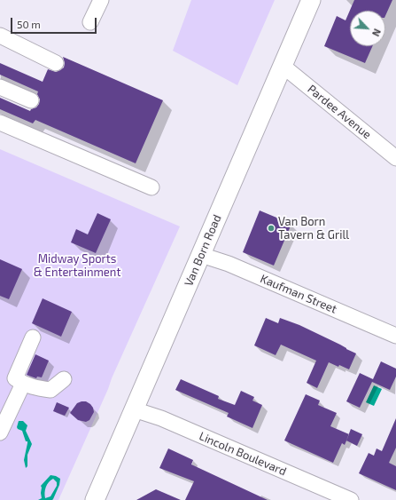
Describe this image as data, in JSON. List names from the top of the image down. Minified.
{"streets":{"main road":["Van Born Road"],"street":["Pardee Avenue","Kaufman Street","Lincoln Boulevard"]},"crossings":[["Pardee Avenue","Van Born Road"],["Van Born Road","Kaufman Street"],["Van Born Road","Lincoln Boulevard"]],"parks":["Midway Sports & Entertainment"],"places":["Van Born Tavern & Grill"],"scale_bar":"50 m","north":"bottom right"}
